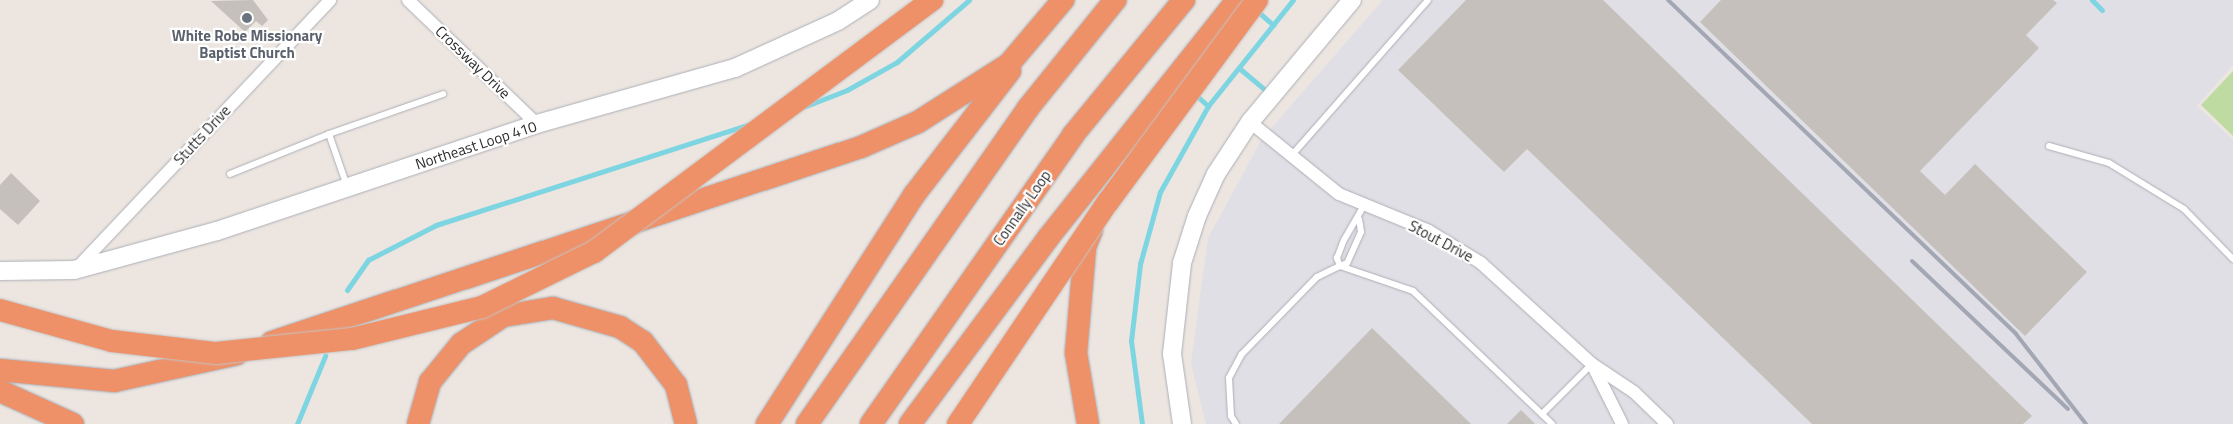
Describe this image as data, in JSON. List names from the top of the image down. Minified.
{"streets":{"highway":["Connally Loop"],"main road":["Northeast Loop 410"],"street":["Crossway Drive","Stutts Drive","Stout Drive"]},"crossings":[["Crossway Drive","Northeast Loop 410"],["Stutts Drive","Northeast Loop 410"]],"places":["White Robe Missionary Baptist Church"]}
